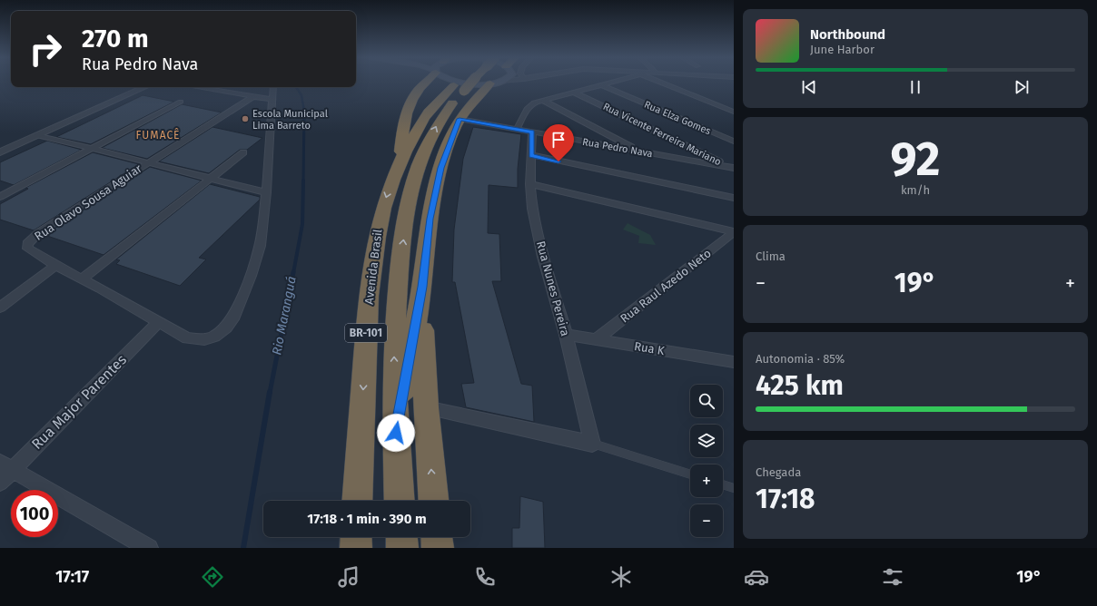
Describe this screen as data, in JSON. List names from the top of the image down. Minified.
{"streets":{"highway":["Avenida Brasil","BR-101"],"street":["Rua Elza Gomes","Rua Vicente Ferreira Mariano","Rua Pedro Nava","Rua Olavo Sousa Aguiar","Rua Raul Azedo Neto","Rua Nunes Pereira","Rua K","Rua Major Parentes"]},"crossings":[["Rua Vicente Ferreira Mariano","Rua Pedro Nava"],["Rua Pedro Nava","Rua Nunes Pereira"],["Rua Olavo Sousa Aguiar","Rua Major Parentes"],["Rua Raul Azedo Neto","Rua K"],["Rua Nunes Pereira","Rua K"]],"districts":["FUMACÊ"],"water":["Rio Maranguá"],"places":["Escola Municipal Lima Barreto"],"page":{"turn":["270 m","Rua Pedro Nava"],"song":["Northbound","June Harbor"],"tile":[["92","km/h"],"Clima",["Autonomia · 85%","425 km"],["Chegada","17:18"]],"heat":["−","19°","+"],"map_buttons":["+","−"],"limit":"100","trip":"17:18 · 1 min · 390 m","tabs":["17:17","19°"]}}
